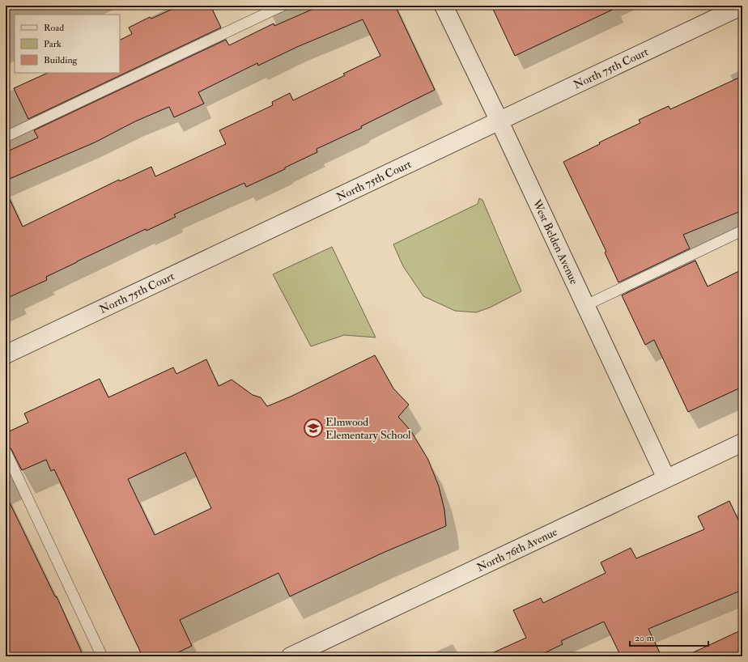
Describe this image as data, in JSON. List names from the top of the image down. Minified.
{"streets":{"street":["North 75th Court","West Belden Avenue","North 76th Avenue"]},"crossings":[["North 75th Court","West Belden Avenue"],["West Belden Avenue","North 76th Avenue"]],"places":{"school or university":["Elmwood Elementary School"]},"legend":["Road","Park","Building"],"scale_bar":"20 m"}
